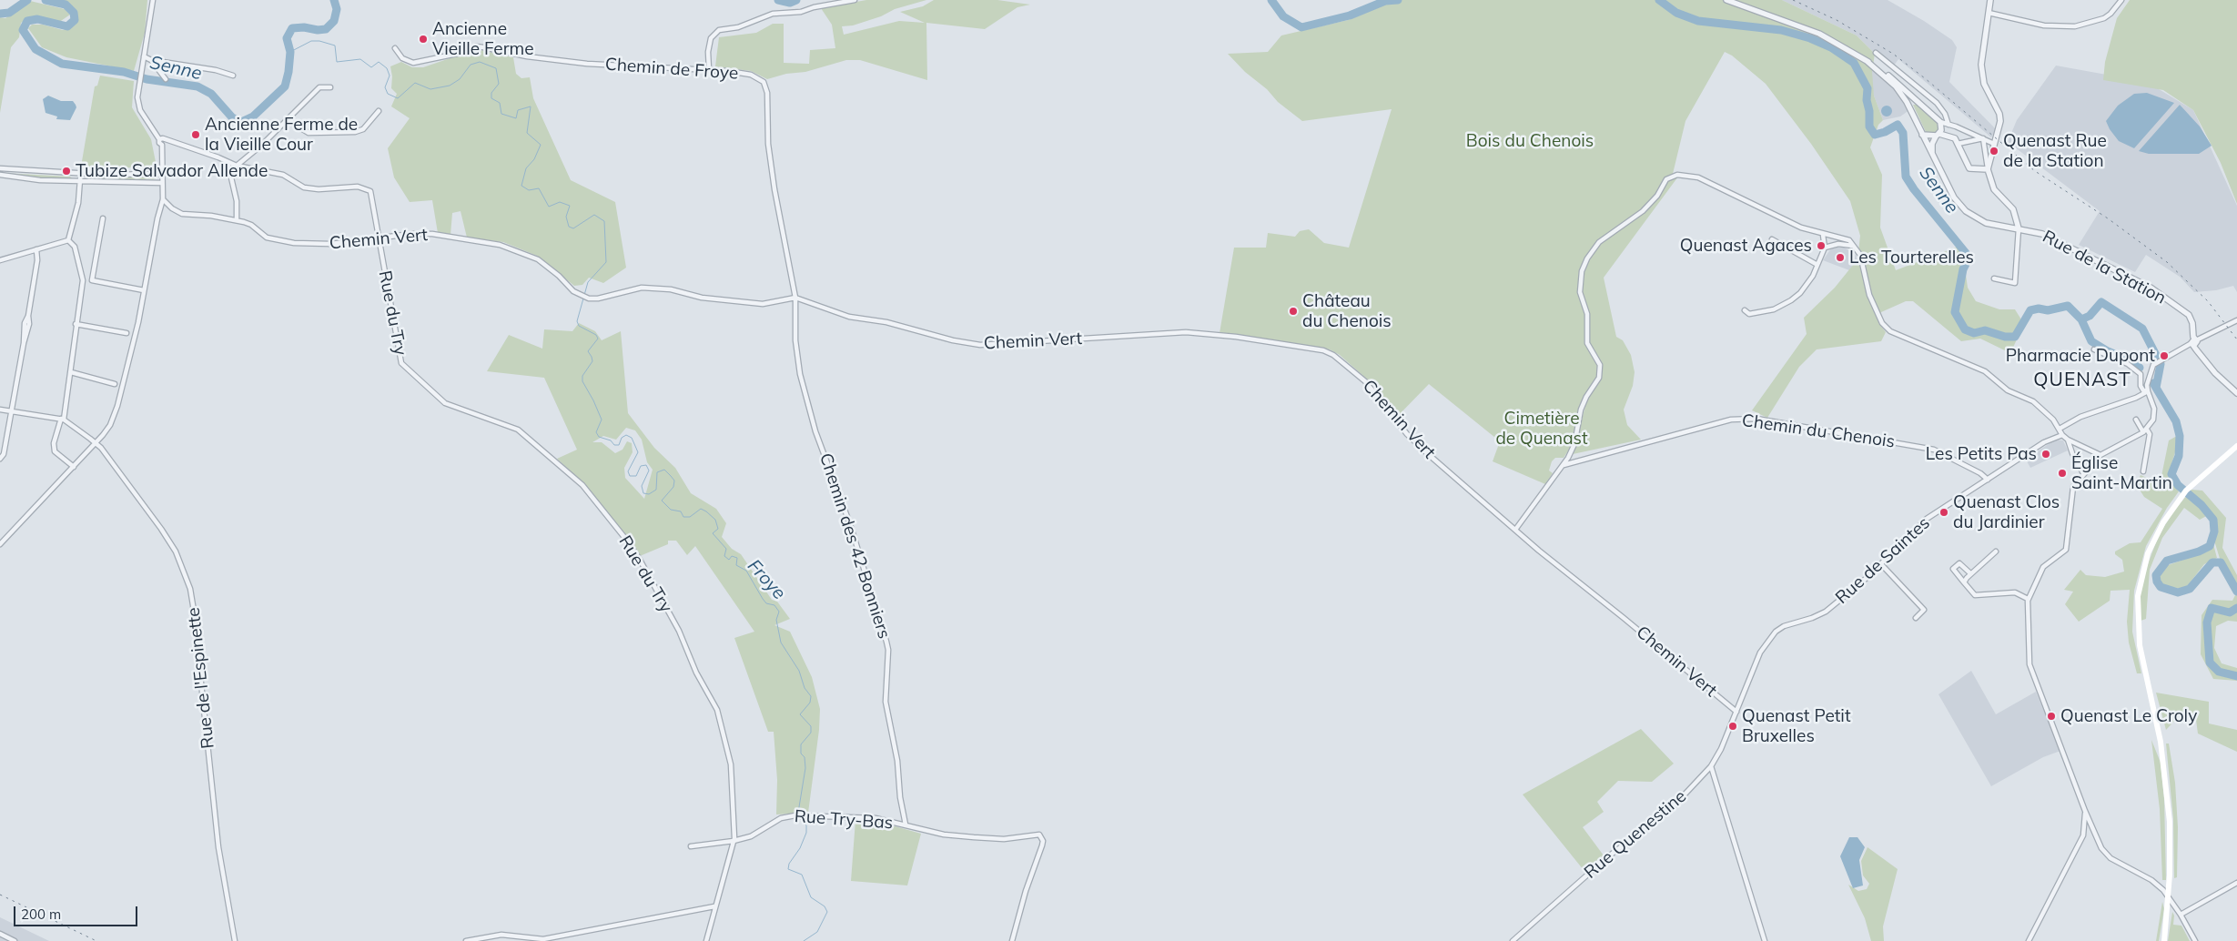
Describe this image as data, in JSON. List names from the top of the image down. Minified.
{"streets":{"street":["Chemin de Froye","Chemin Vert","Rue de la Station","Rue du Try","Chemin du Chenois","Chemin des 42 Bonniers","Rue de Saintes","Rue de l'Espinette","Rue Try-Bas","Rue Quenestine"]},"crossings":[["Chemin de Froye","Chemin Vert"],["Chemin de Froye","Chemin des 42 Bonniers"],["Chemin Vert","Rue du Try"],["Chemin Vert","Chemin des 42 Bonniers"],["Chemin Vert","Rue de Saintes"],["Chemin Vert","Rue Quenestine"],["Rue du Try","Rue Try-Bas"],["Chemin du Chenois","Rue de Saintes"],["Chemin des 42 Bonniers","Rue Try-Bas"],["Rue de Saintes","Rue Quenestine"]],"districts":["QUENAST"],"water":["Senne","Froye"],"parks":["Bois du Chenois","Cimetière de Quenast"],"places":["Ancienne Vieille Ferme","Ancienne Ferme de la Vieille Cour","Quenast Rue de la Station","Tubize Salvador Allende","Quenast Agaces","Les Tourterelles","Château du Chenois","Pharmacie Dupont","Les Petits Pas","Église Saint-Martin","Quenast Clos du Jardinier","Quenast Le Croly","Quenast Petit Bruxelles"],"scale_bar":"200 m"}
